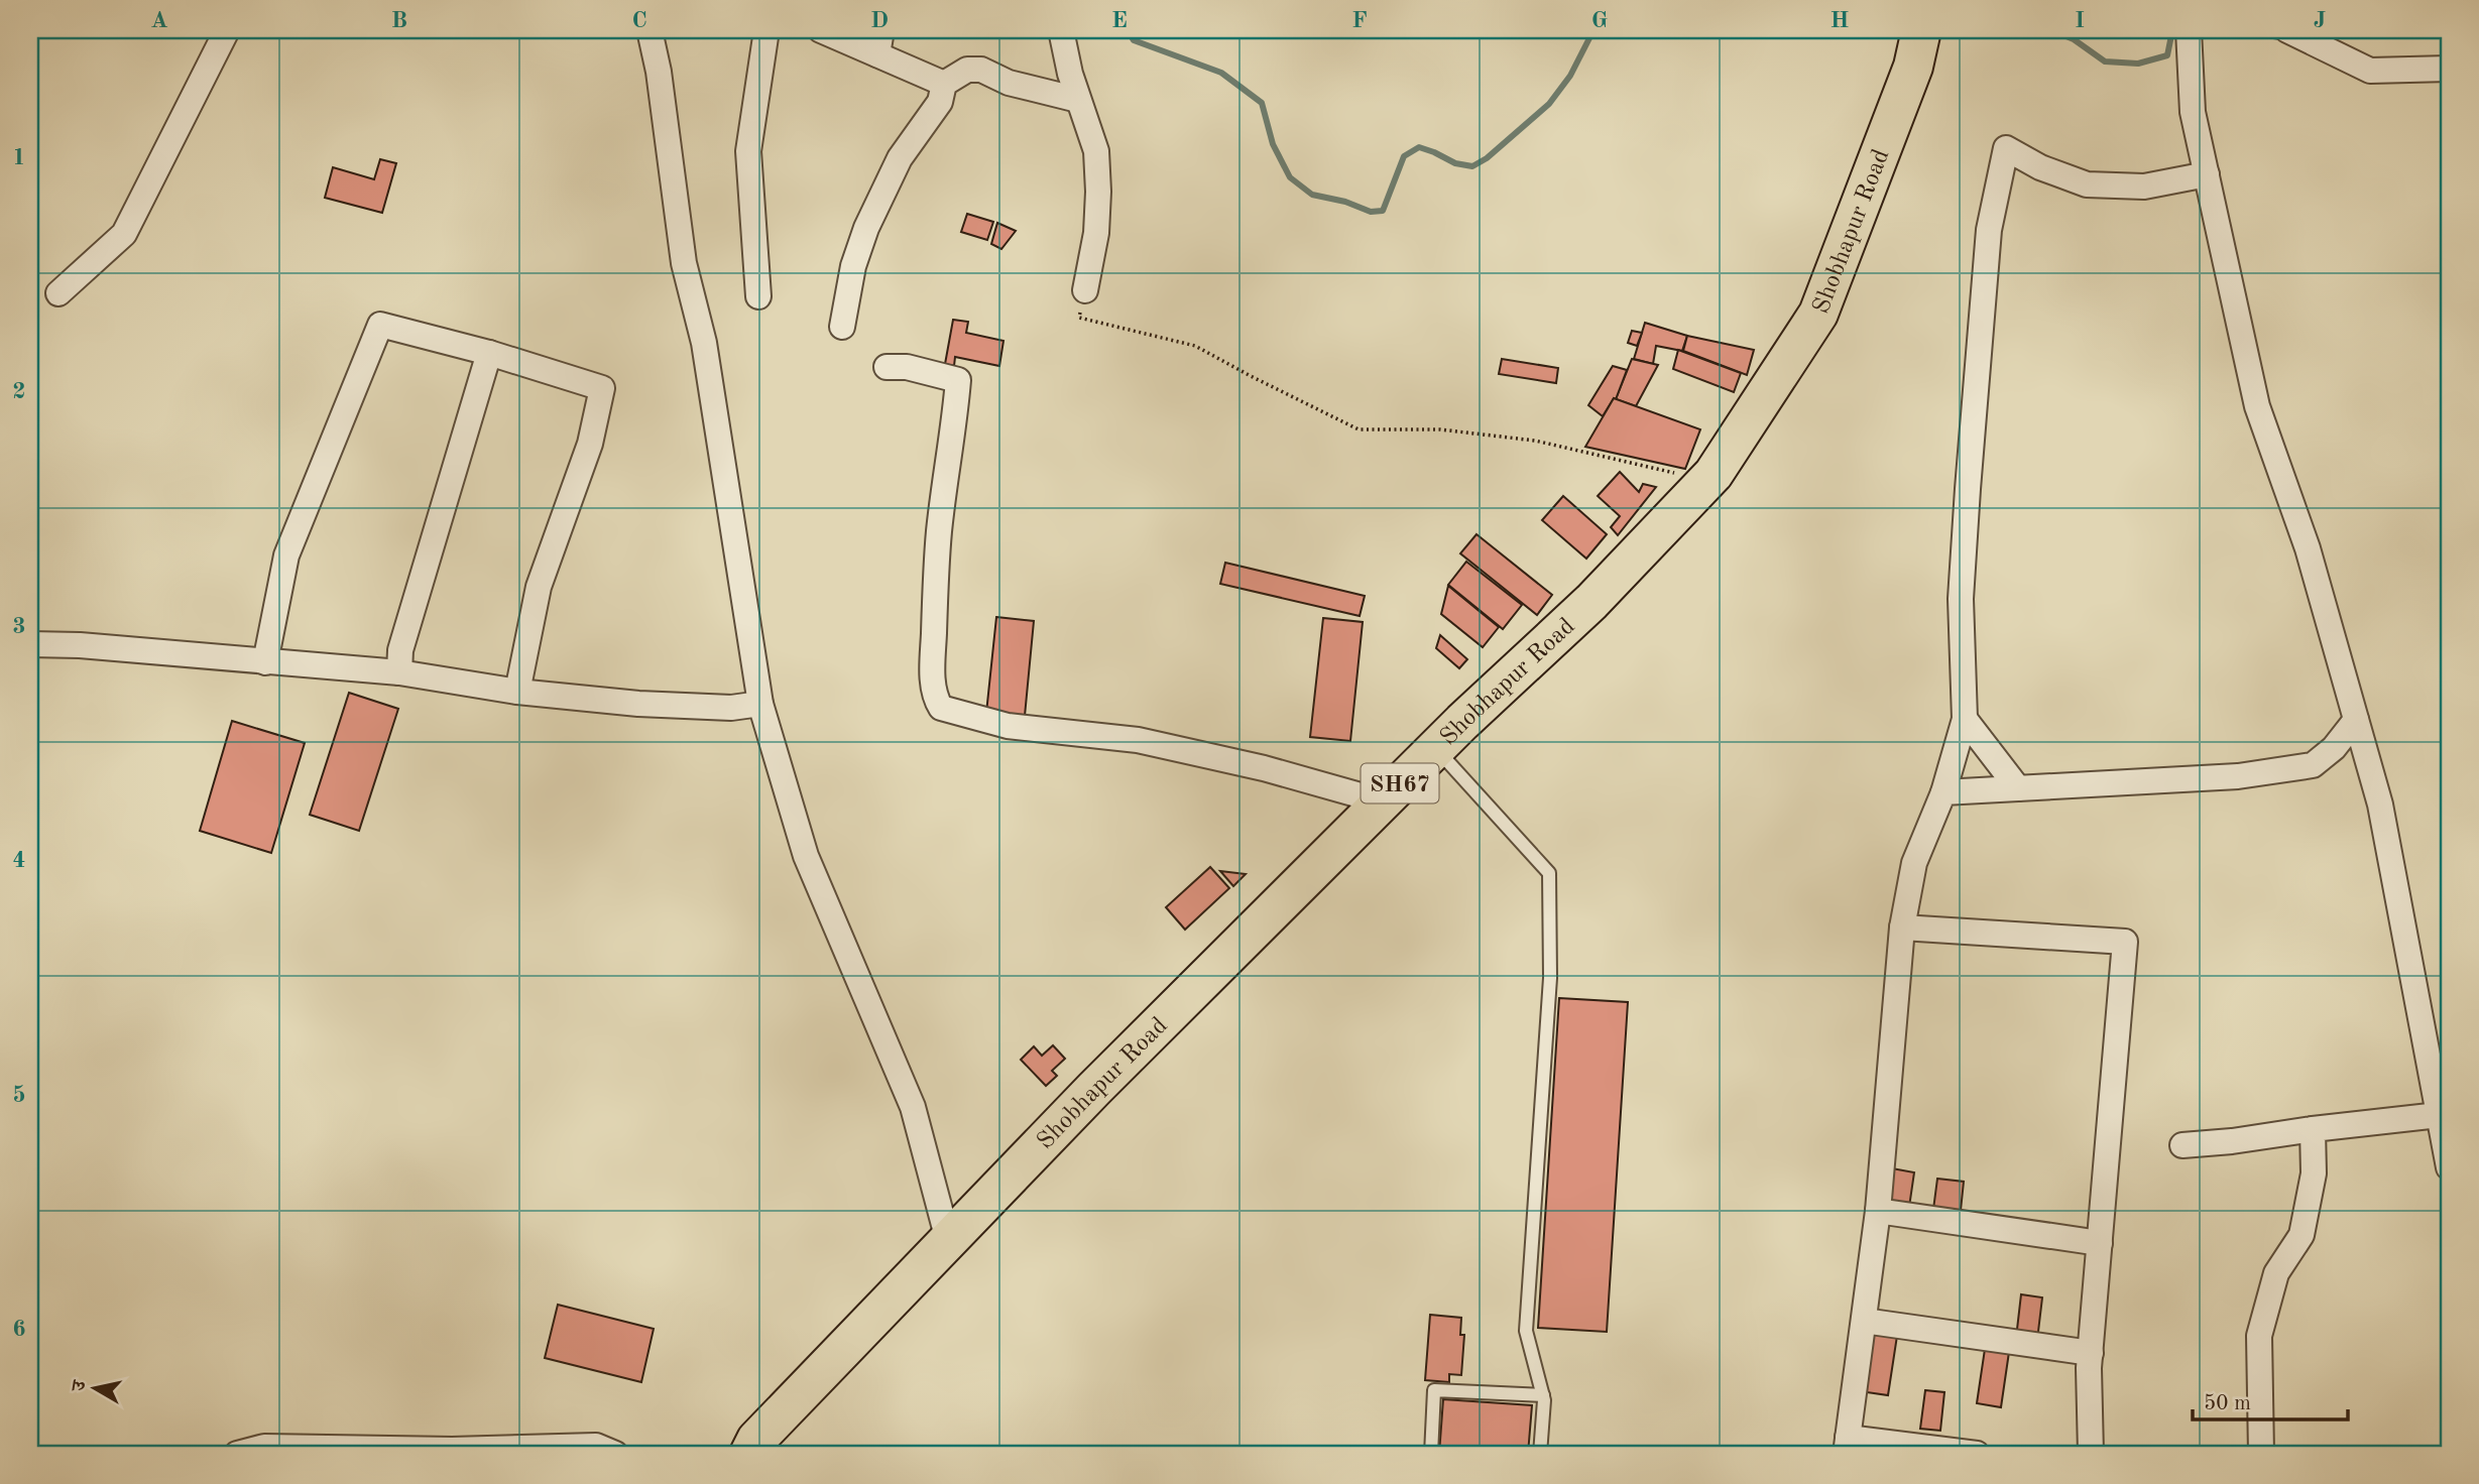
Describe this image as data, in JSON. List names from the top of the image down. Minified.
{"streets":{"main road":["Shobhapur Road","SH67"]},"scale_bar":"50 m","north":"left","grid":{"columns":["A","B","C","D","E","F","G","H","I","J"],"rows":["1","2","3","4","5","6"]}}
